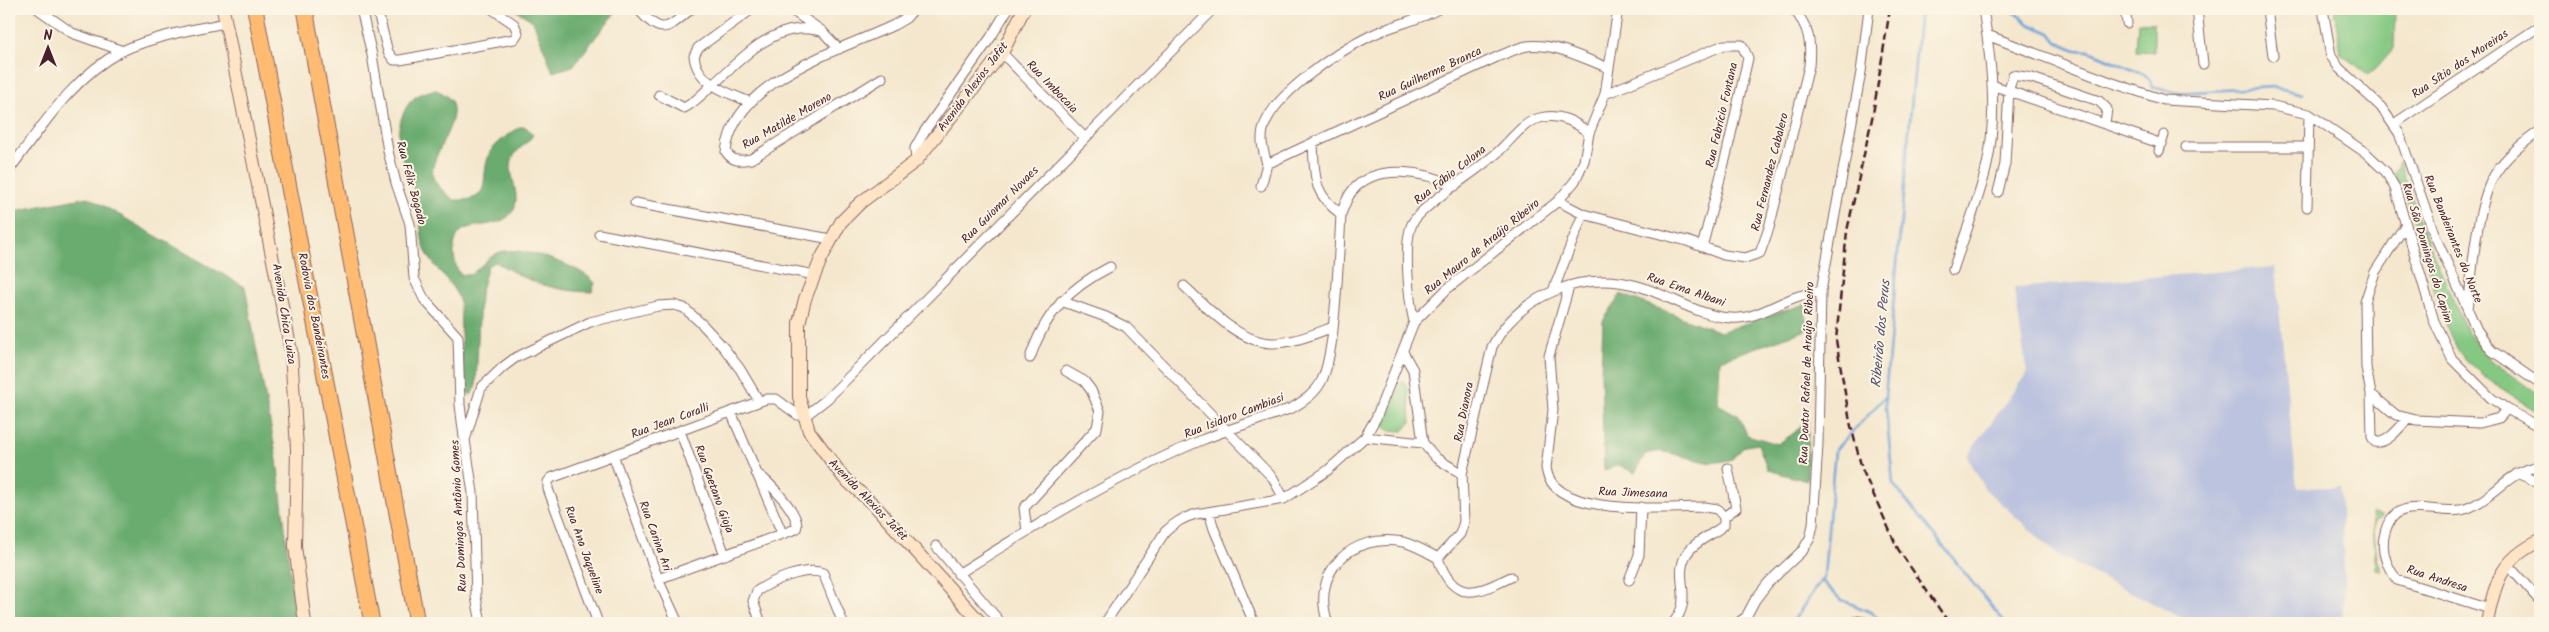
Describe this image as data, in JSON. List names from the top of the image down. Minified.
{"streets":{"highway":["Rodovia dos Bandeirantes"],"main road":["Avenida Alexios Jafet","Avenida Chica Luiza"],"street":["Rua Sítio dos Moreiras","Rua Guilherme Branca","Rua Imbocaia","Rua Fabrício Fontana","Rua Matilde Moreno","Rua Fernandez Cabalero","Rua Fábio Colona","Rua Félix Bogado","Rua Guiomar Novaes","Rua Bandeirantes do Norte","Rua Mauro de Araújo Ribeiro","Rua São Domingos do Capim","Rua Ema Albani","Rua Doutor Rafael de Araújo Ribeiro","Rua Dianora","Rua Isidoro Cambiasi","Rua Jean Coralli","Rua Gaetano Gioja","Rua Jimesana","Rua Domingos Antônio Gomes","Rua Carina Ari","Rua Ana Jaqueline","Rua Andresa"]},"crossings":[["Rua Sítio dos Moreiras","Rua Bandeirantes do Norte"],["Rua Guilherme Branca","Rua Mauro de Araújo Ribeiro"],["Avenida Alexios Jafet","Rua Imbocaia"],["Avenida Alexios Jafet","Rua Guiomar Novaes"],["Avenida Alexios Jafet","Rua Jean Coralli"],["Rua Imbocaia","Rua Guiomar Novaes"],["Rua Fabrício Fontana","Rua Fernandez Cabalero"],["Rua Fabrício Fontana","Rua Mauro de Araújo Ribeiro"],["Rua Fernandez Cabalero","Rua Mauro de Araújo Ribeiro"],["Rua Fábio Colona","Rua Mauro de Araújo Ribeiro"],["Rua Félix Bogado","Rua Domingos Antônio Gomes"],["Rua Guiomar Novaes","Rua Jean Coralli"],["Rua Ema Albani","Rua Doutor Rafael de Araújo Ribeiro"],["Rua Ema Albani","Rua Dianora"],["Rua Ema Albani","Rua Jimesana"],["Rua Jean Coralli","Rua Gaetano Gioja"],["Rua Jean Coralli","Rua Domingos Antônio Gomes"],["Rua Jean Coralli","Rua Carina Ari"],["Rua Jean Coralli","Rua Ana Jaqueline"]],"water":["Ribeirão dos Perus"],"north":"top"}
